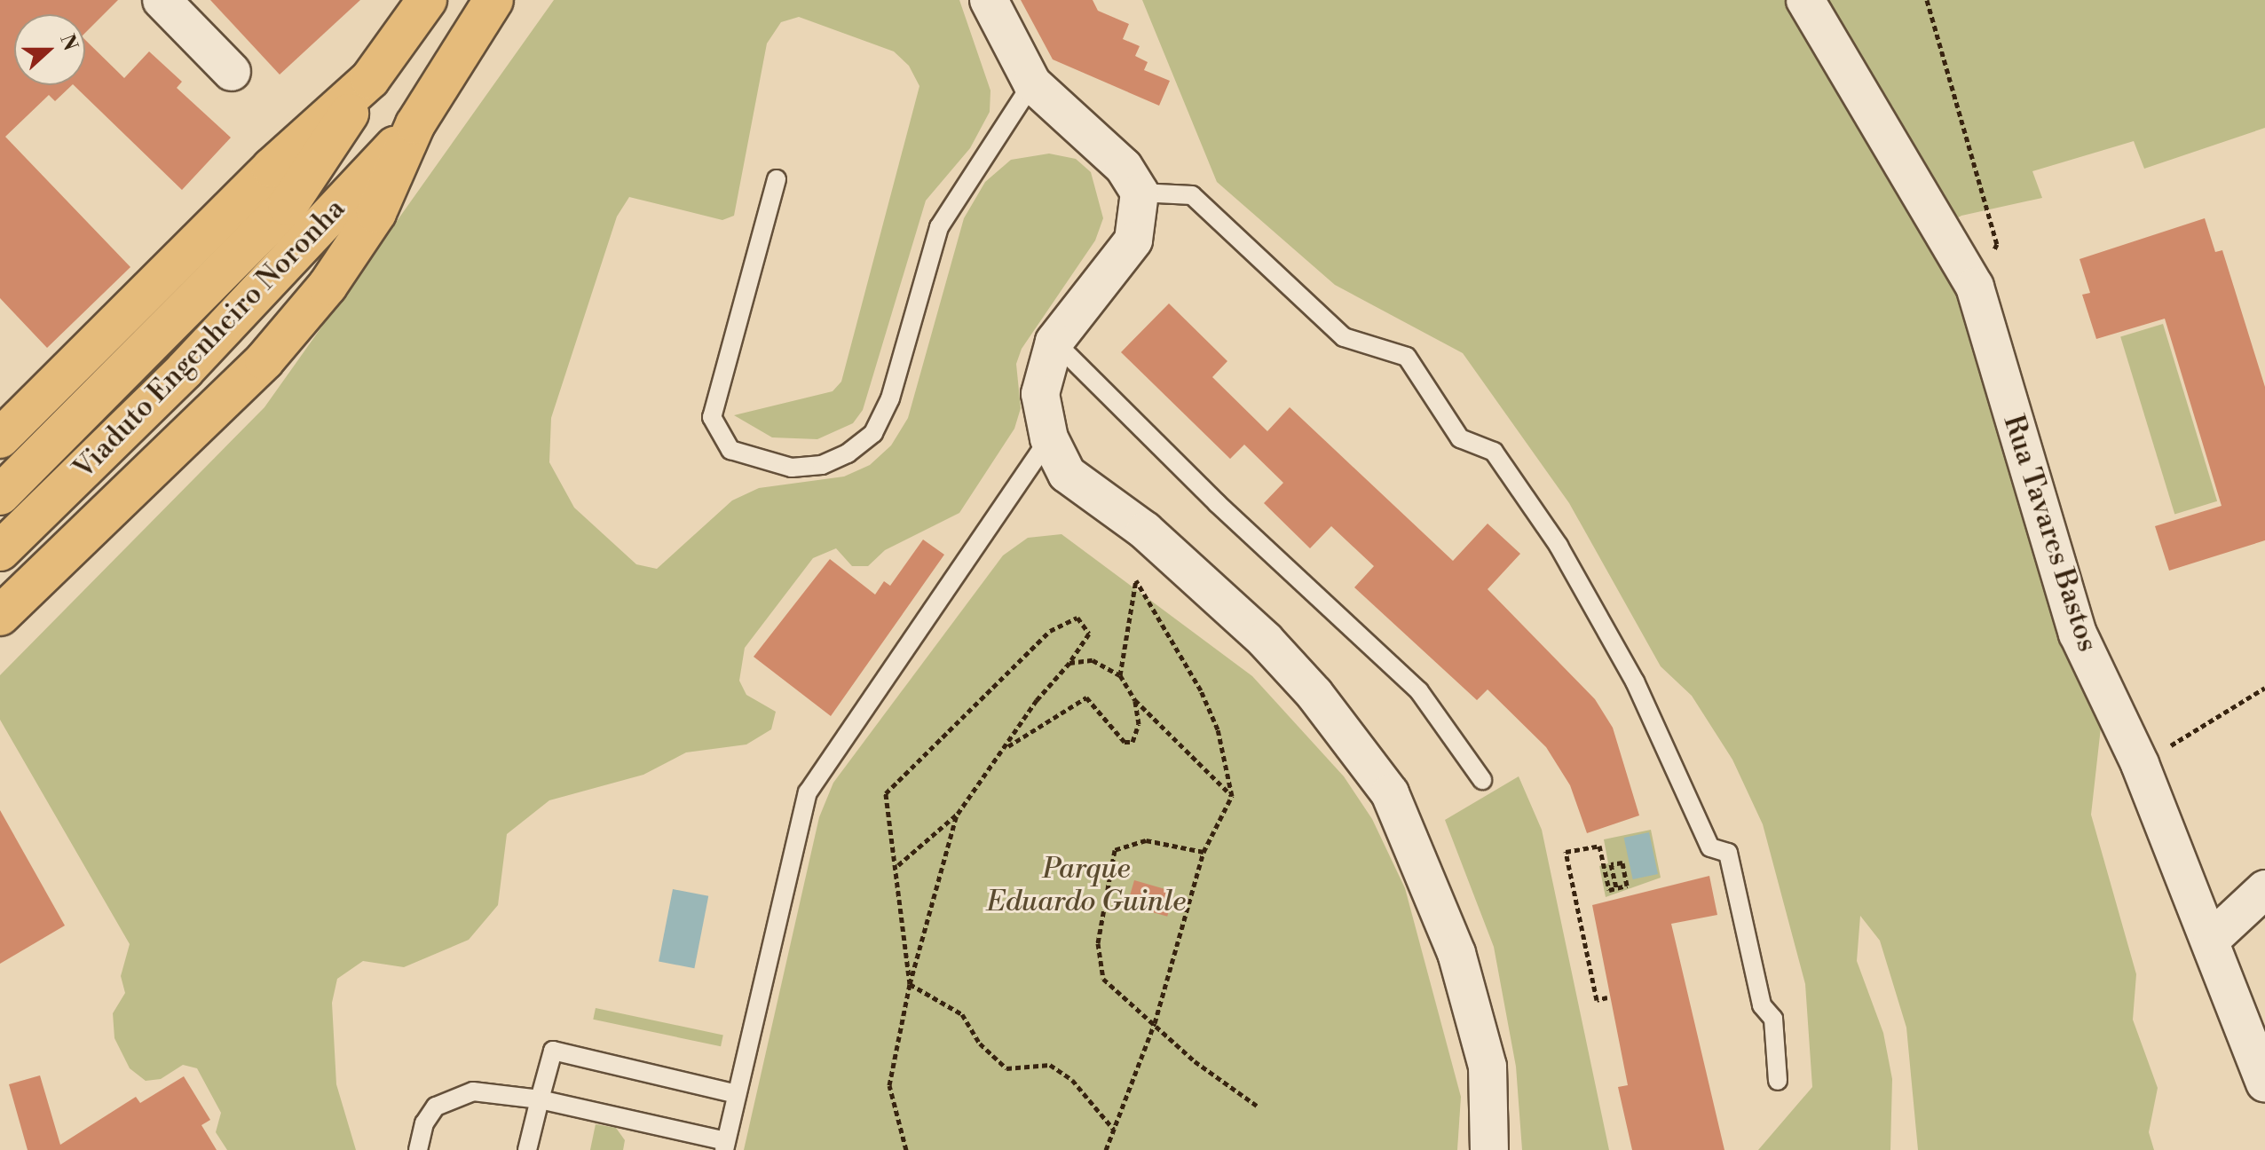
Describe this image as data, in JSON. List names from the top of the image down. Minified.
{"streets":{"main road":["Viaduto Engenheiro Noronha"],"street":["Rua Tavares Bastos"]},"parks":["Parque Eduardo Guinle"],"north":"right"}
